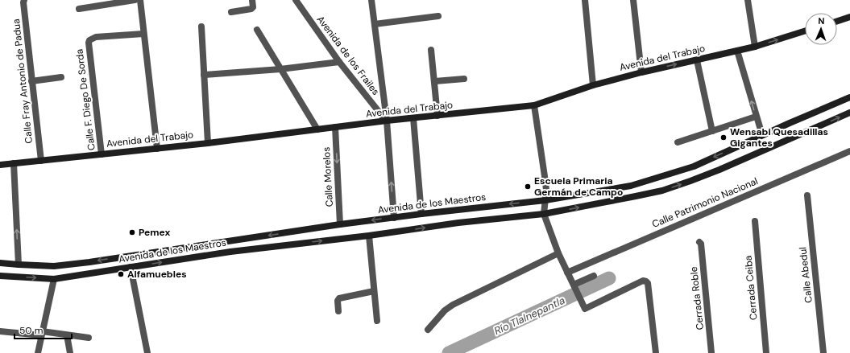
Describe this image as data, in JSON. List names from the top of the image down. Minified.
{"streets":{"main road":["Avenida del Trabajo","Avenida de los Maestros"],"street":["Avenida de los Frailes","Calle Fray Antonio de Padua","Calle F. Diego De Sorda","Calle Morelos","Calle Patrimonio Nacional","Calle Abedul","Cerrada Ceiba","Cerrada Roble"]},"crossings":[["Avenida de los Frailes","Avenida del Trabajo"],["Avenida del Trabajo","Calle Fray Antonio de Padua"],["Avenida del Trabajo","Calle F. Diego De Sorda"],["Avenida del Trabajo","Calle Morelos"],["Calle Morelos","Avenida de los Maestros"]],"water":["Río Tlalnepantla"],"places":["Wensabi Quesadillas Gigantes","Escuela Primaria Germán de Campo","Pemex","Alfamuebles"],"scale_bar":"50 m","north":"top"}
